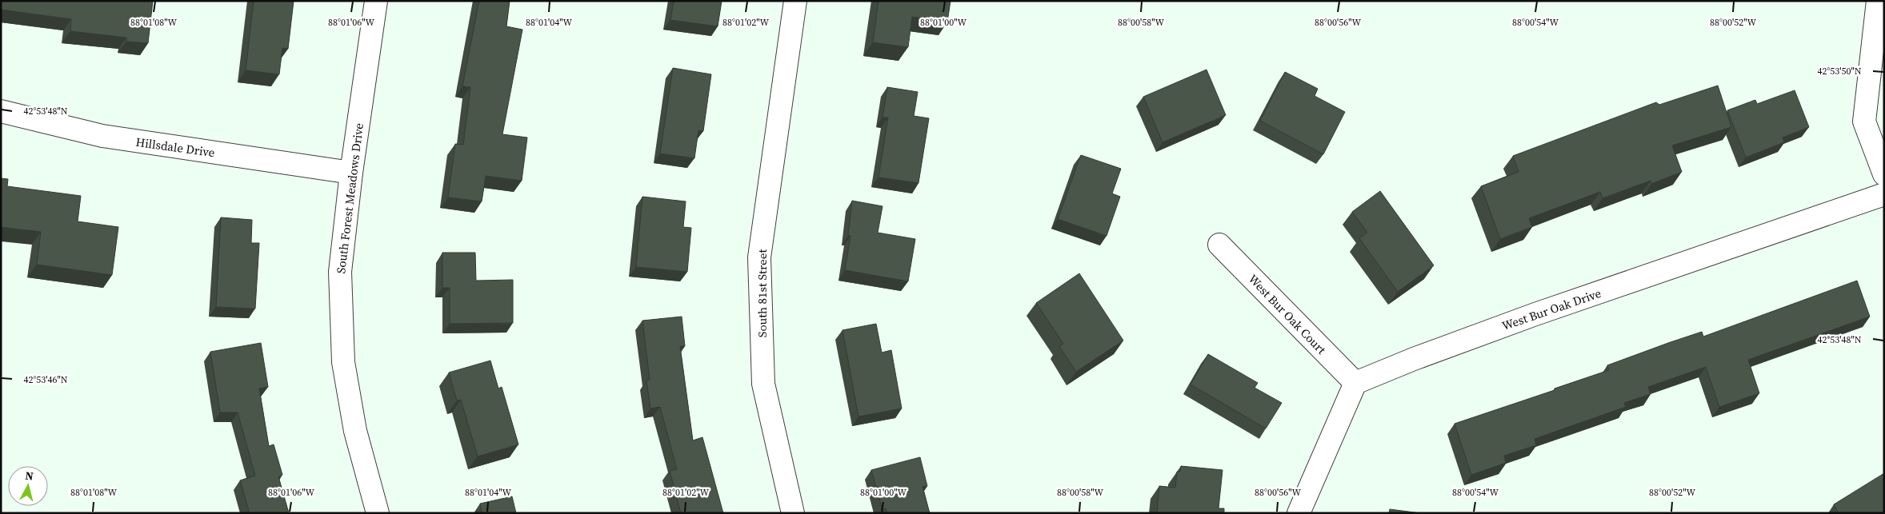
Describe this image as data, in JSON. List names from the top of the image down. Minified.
{"streets":{"street":["Hillsdale Drive","South Forest Meadows Drive","South 81st Street","West Bur Oak Drive","West Bur Oak Court"]},"crossings":[["Hillsdale Drive","South Forest Meadows Drive"],["West Bur Oak Drive","West Bur Oak Court"]],"north":"top","coordinates":["88°00'56\"W","88°01'08\"W","88°01'06\"W","88°01'04\"W","88°01'02\"W","88°01'00\"W","88°00'58\"W","88°00'54\"W","88°00'52\"W","42°53'50\"N","42°53'48\"N","42°53'46\"N"]}
